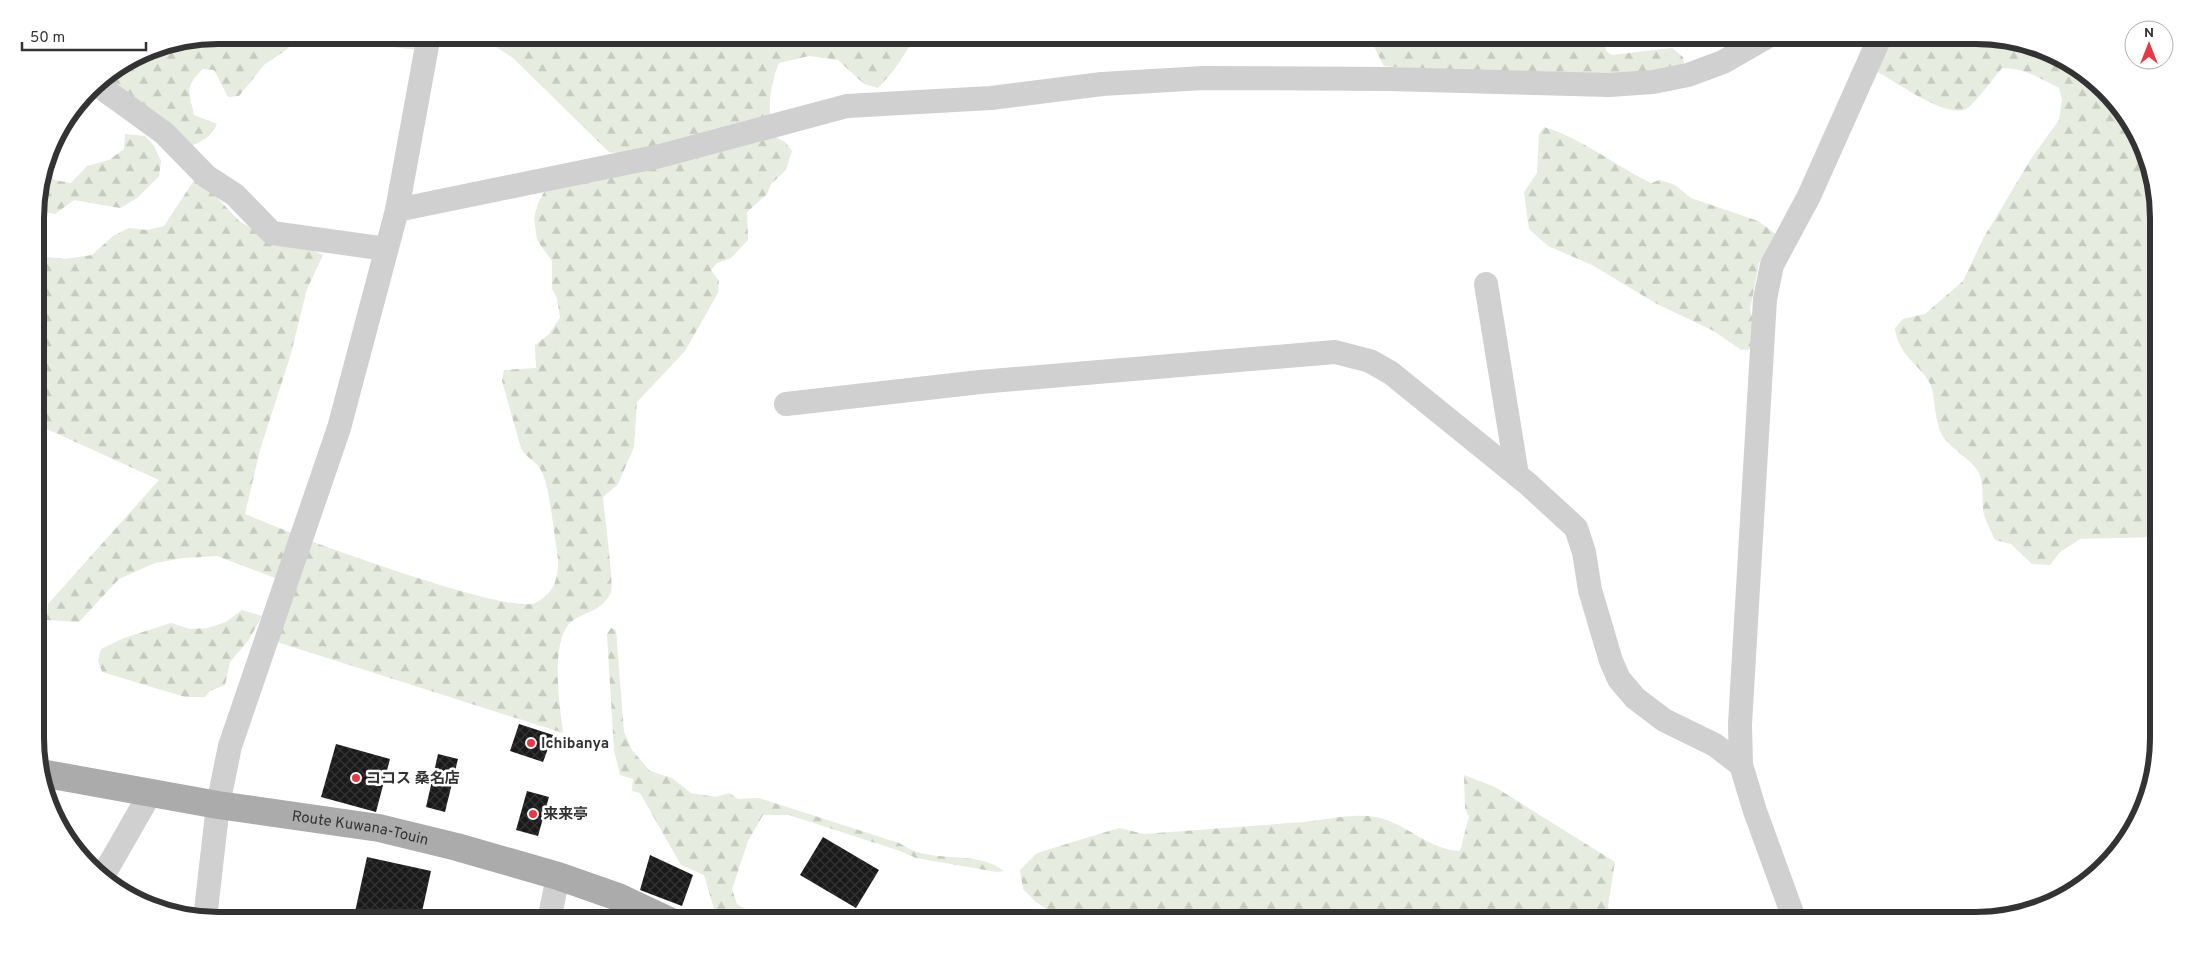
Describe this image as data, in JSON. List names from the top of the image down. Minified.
{"streets":{"main road":["Route Kuwana-Touin"]},"places":["Ichibanya","ココス 桑名店","来来亭"],"scale_bar":"50 m","north":"top"}
